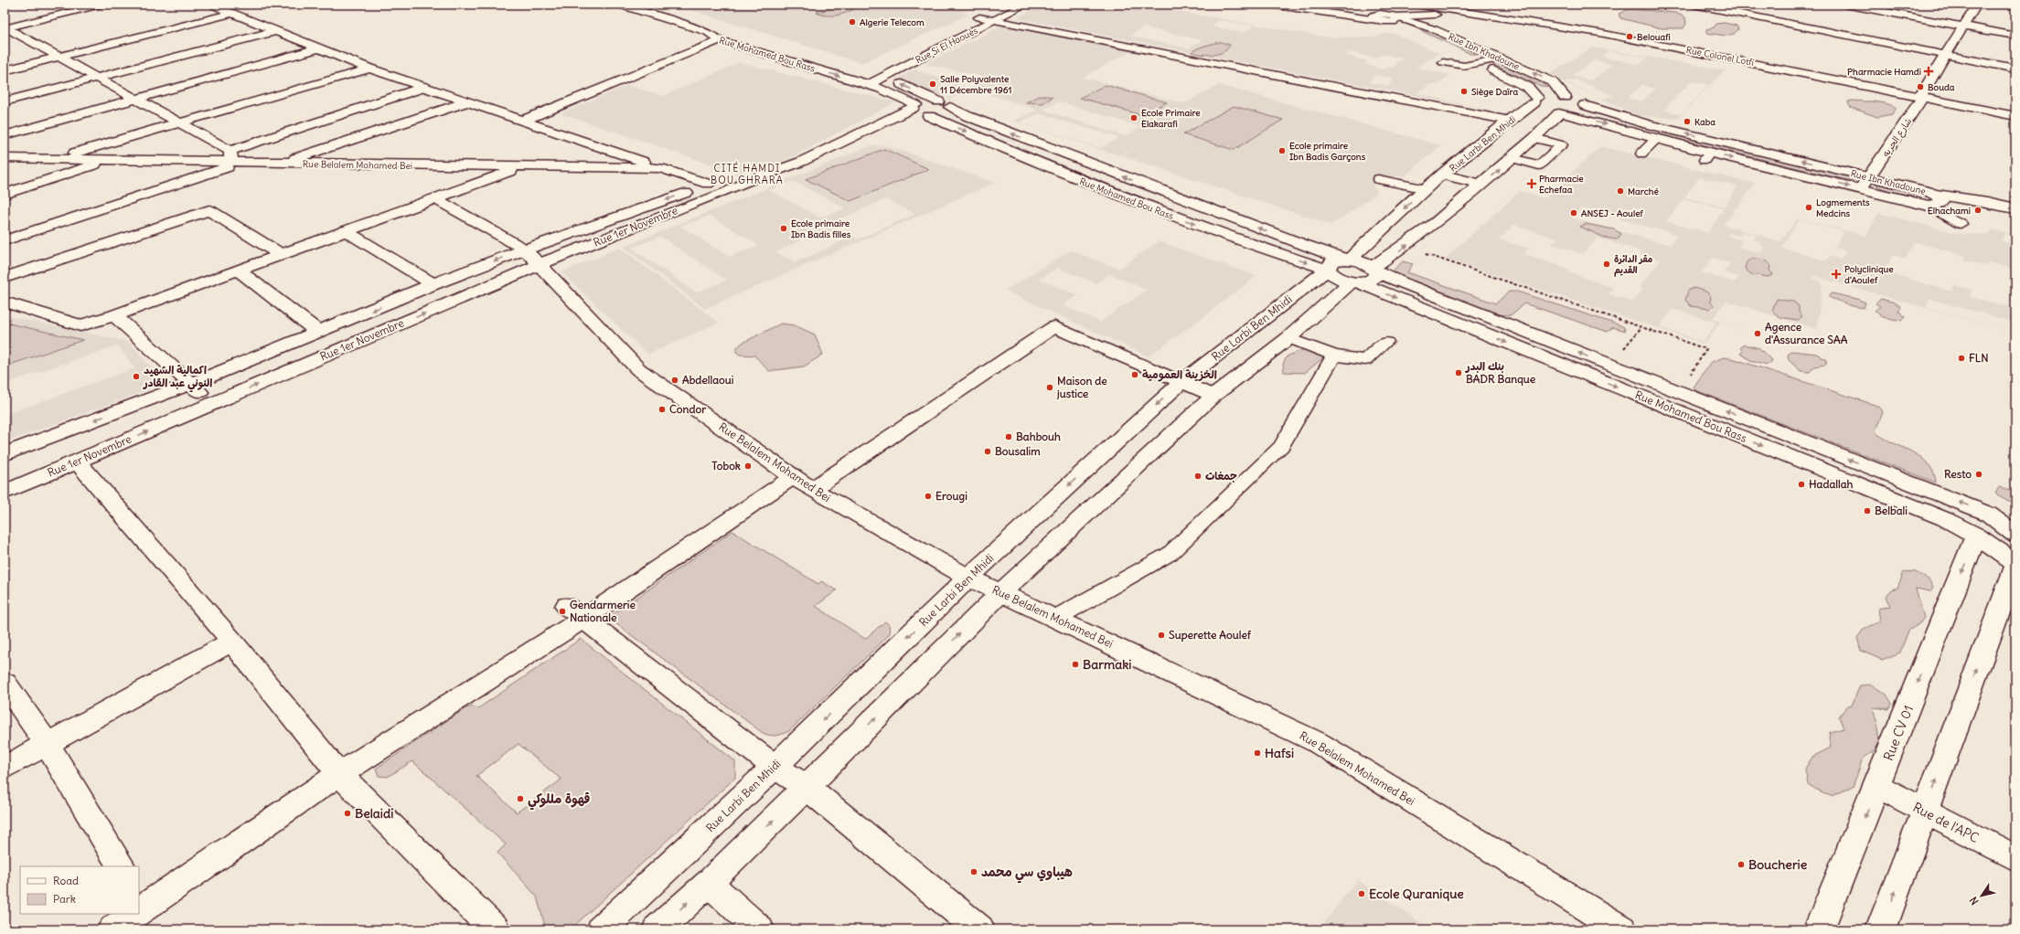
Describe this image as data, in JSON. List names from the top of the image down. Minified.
{"streets":{"street":["Rue Si El Haouès","Rue Ibn Khadoune","Rue Mohamed Bou Rass","Rue Colonel Lotfi","شارع الحريه","Rue Larbi Ben Mhidi","Rue Belalem Mohamed Bei","Rue 1er Novembre","Rue CV 01","Rue de l'APC"]},"crossings":[["Rue Si El Haouès","Rue Mohamed Bou Rass"],["Rue Ibn Khadoune","Rue Colonel Lotfi"],["Rue Ibn Khadoune","شارع الحريه"],["Rue Ibn Khadoune","Rue Larbi Ben Mhidi"],["Rue Mohamed Bou Rass","Rue Larbi Ben Mhidi"],["Rue Mohamed Bou Rass","Rue CV 01"],["Rue Colonel Lotfi","شارع الحريه"],["Rue Larbi Ben Mhidi","Rue Belalem Mohamed Bei"],["Rue Belalem Mohamed Bei","Rue 1er Novembre"],["Rue CV 01","Rue de l'APC"]],"districts":["CITÉ HAMDI BOU GHRARA"],"places":{"other":["Algerie Telecom","Belouafi","Salle Polyvalente 11 Décembre 1961","Bouda","Siège Daïra","Ecole Primaire Elakarafi","Kaba","Ecole primaire Ibn Badis Garçons","Marché","Logmements Medcins","Elhachami","ANSEJ - Aoulef","Ecole primaire Ibn Badis filles","مقر الدائرة القديم","Agence d'Assurance SAA","FLN","بنك البدر BADR Banque","الخزينة العمومية","اكمالية الشهيد النوني عبد القادر","Abdellaoui","Maison de justice","Condor","Bahbouh","Bousalim","Tobok","Resto","جمغات","Hadallah","Erougi","Belbali","Gendarmerie Nationale","Superette Aoulef","Barmaki","Hafsi","قهوة مللوكي","Belaidi","Boucherie","هيباوي سي محمد","Ecole Quranique"],"health":["Pharmacie Hamdi","Pharmacie Echefaa","Polyclinique d'Aoulef"]},"legend":["Road","Park"],"north":"bottom left"}
